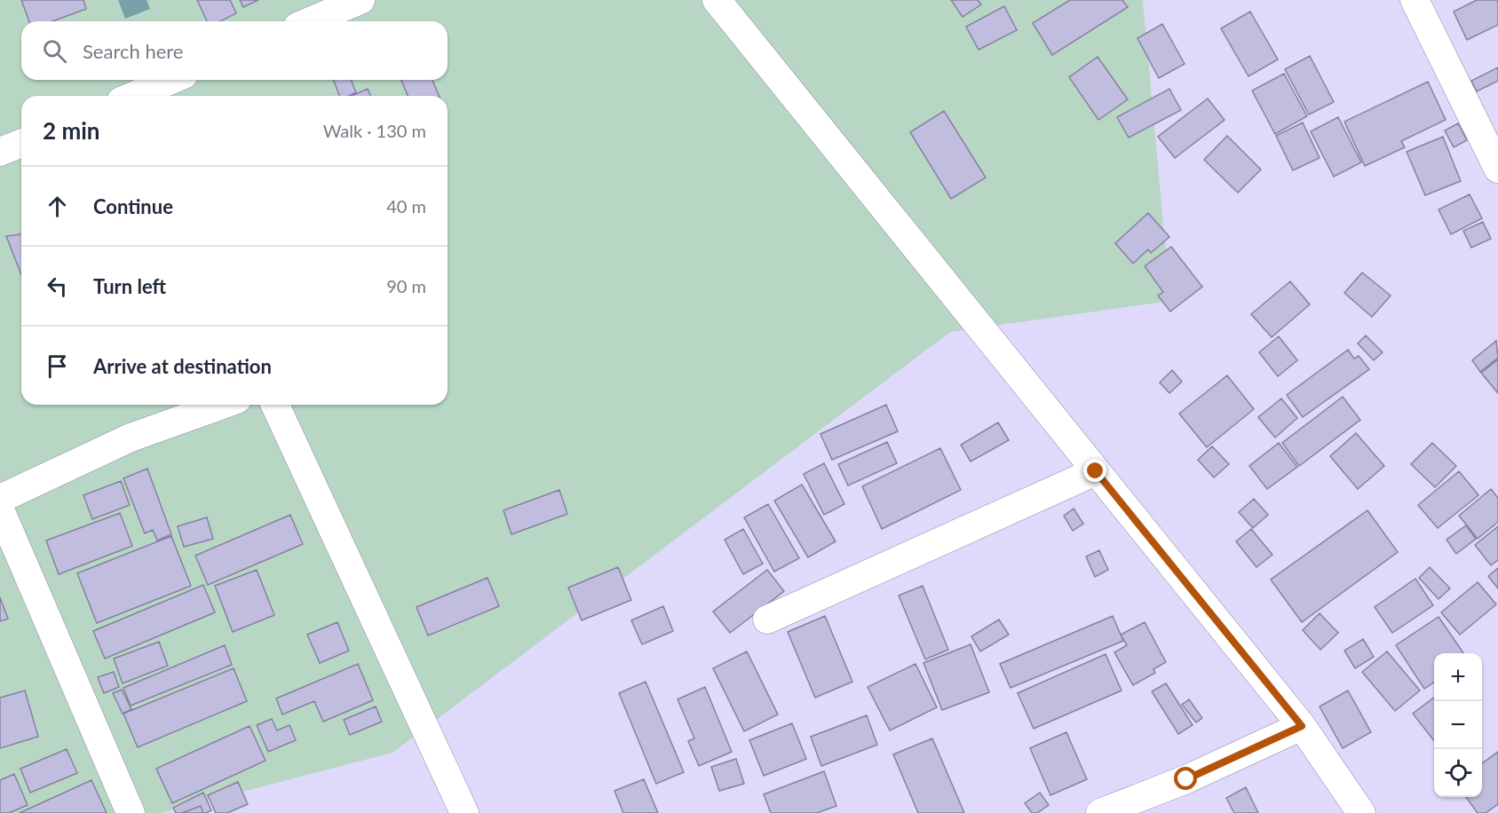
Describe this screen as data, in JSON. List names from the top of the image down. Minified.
{"page":{"search":"Search here","heading":["2 min","Walk · 130 m"],"list":[["Continue","40 m"],["Turn left","90 m"],"Arrive at destination"],"map_buttons":["+","−"]}}
